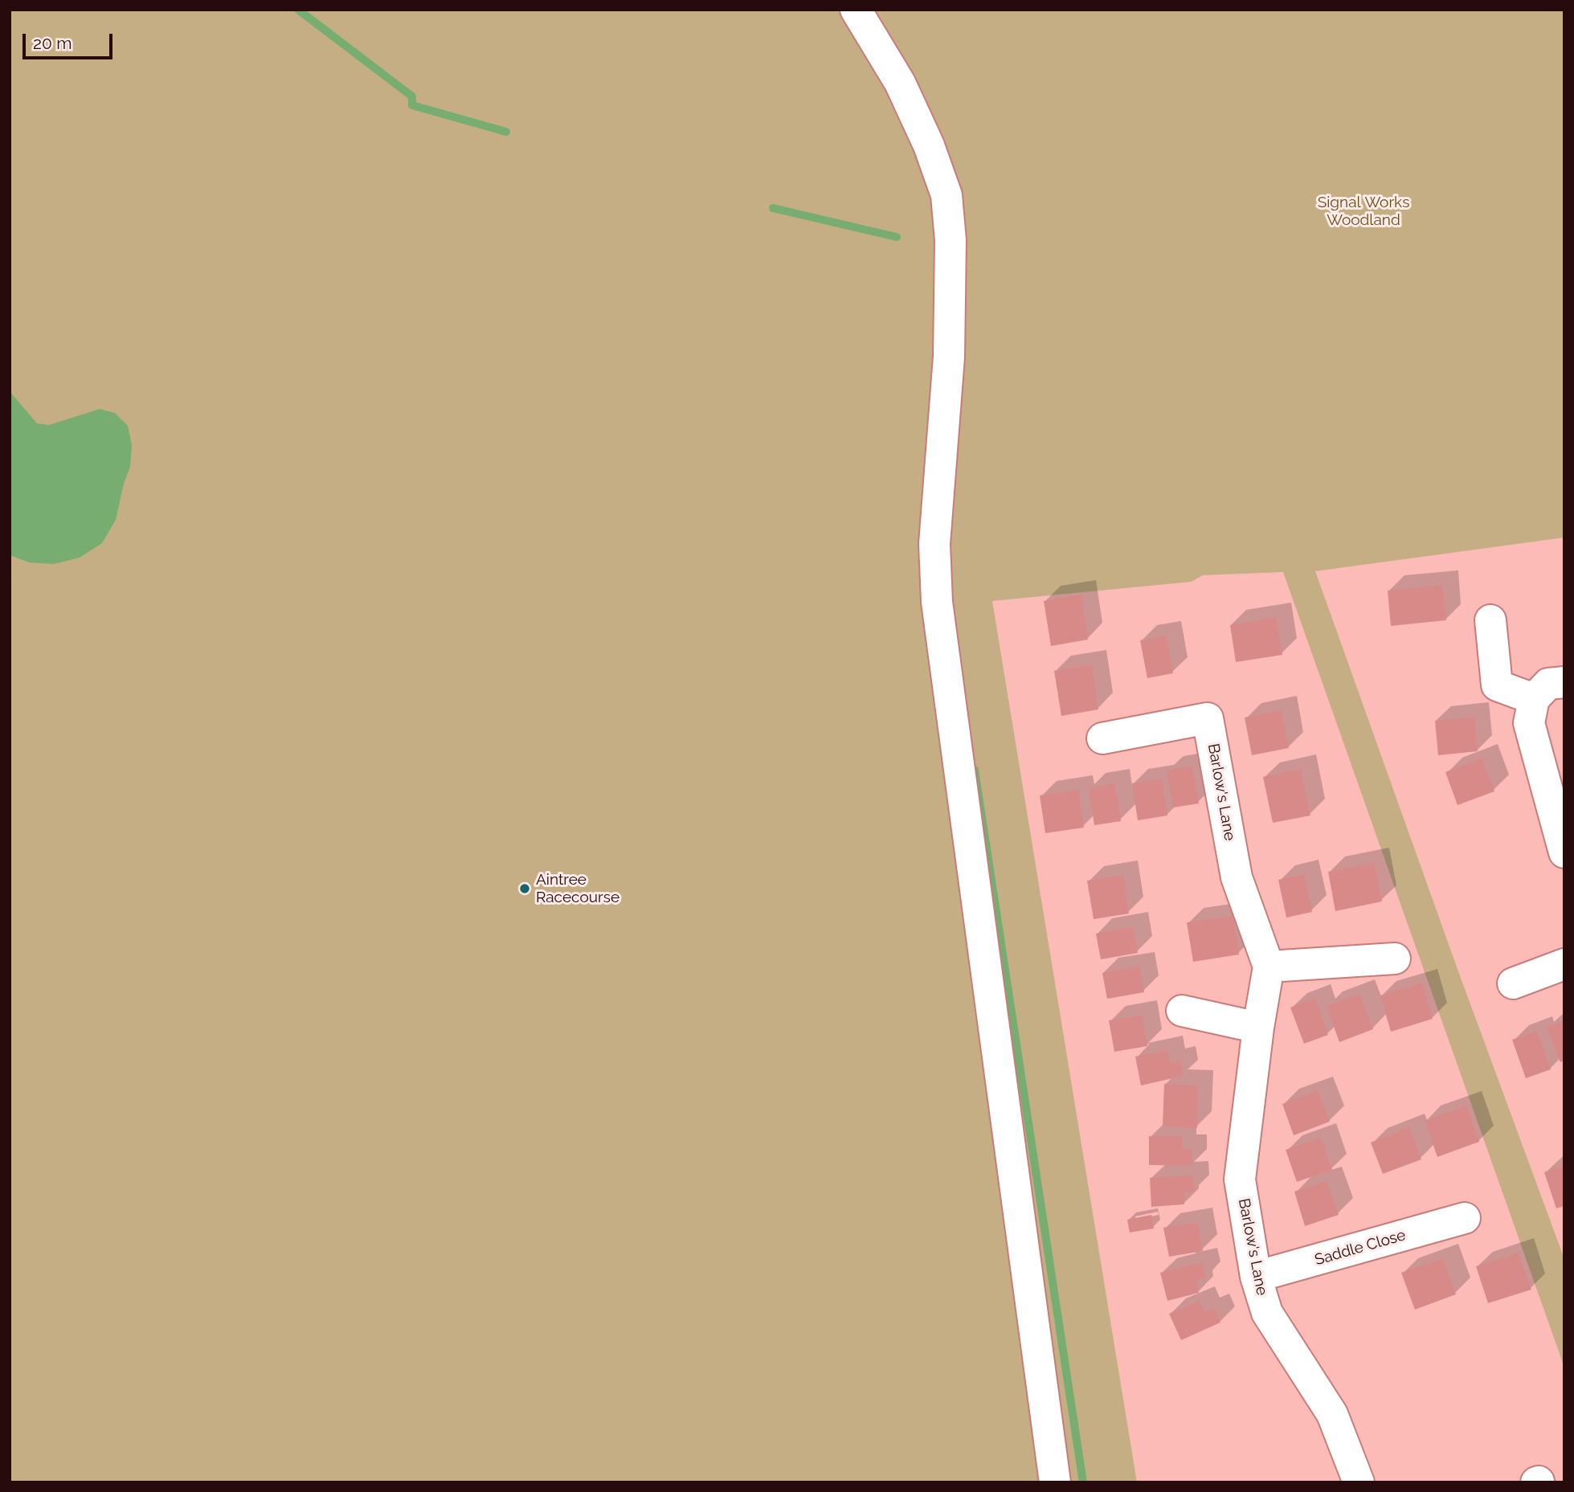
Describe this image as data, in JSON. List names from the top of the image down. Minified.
{"streets":{"street":["Barlow's Lane","Saddle Close"]},"crossings":[["Barlow's Lane","Saddle Close"]],"parks":["Signal Works Woodland"],"places":["Aintree Racecourse"],"scale_bar":"20 m"}
